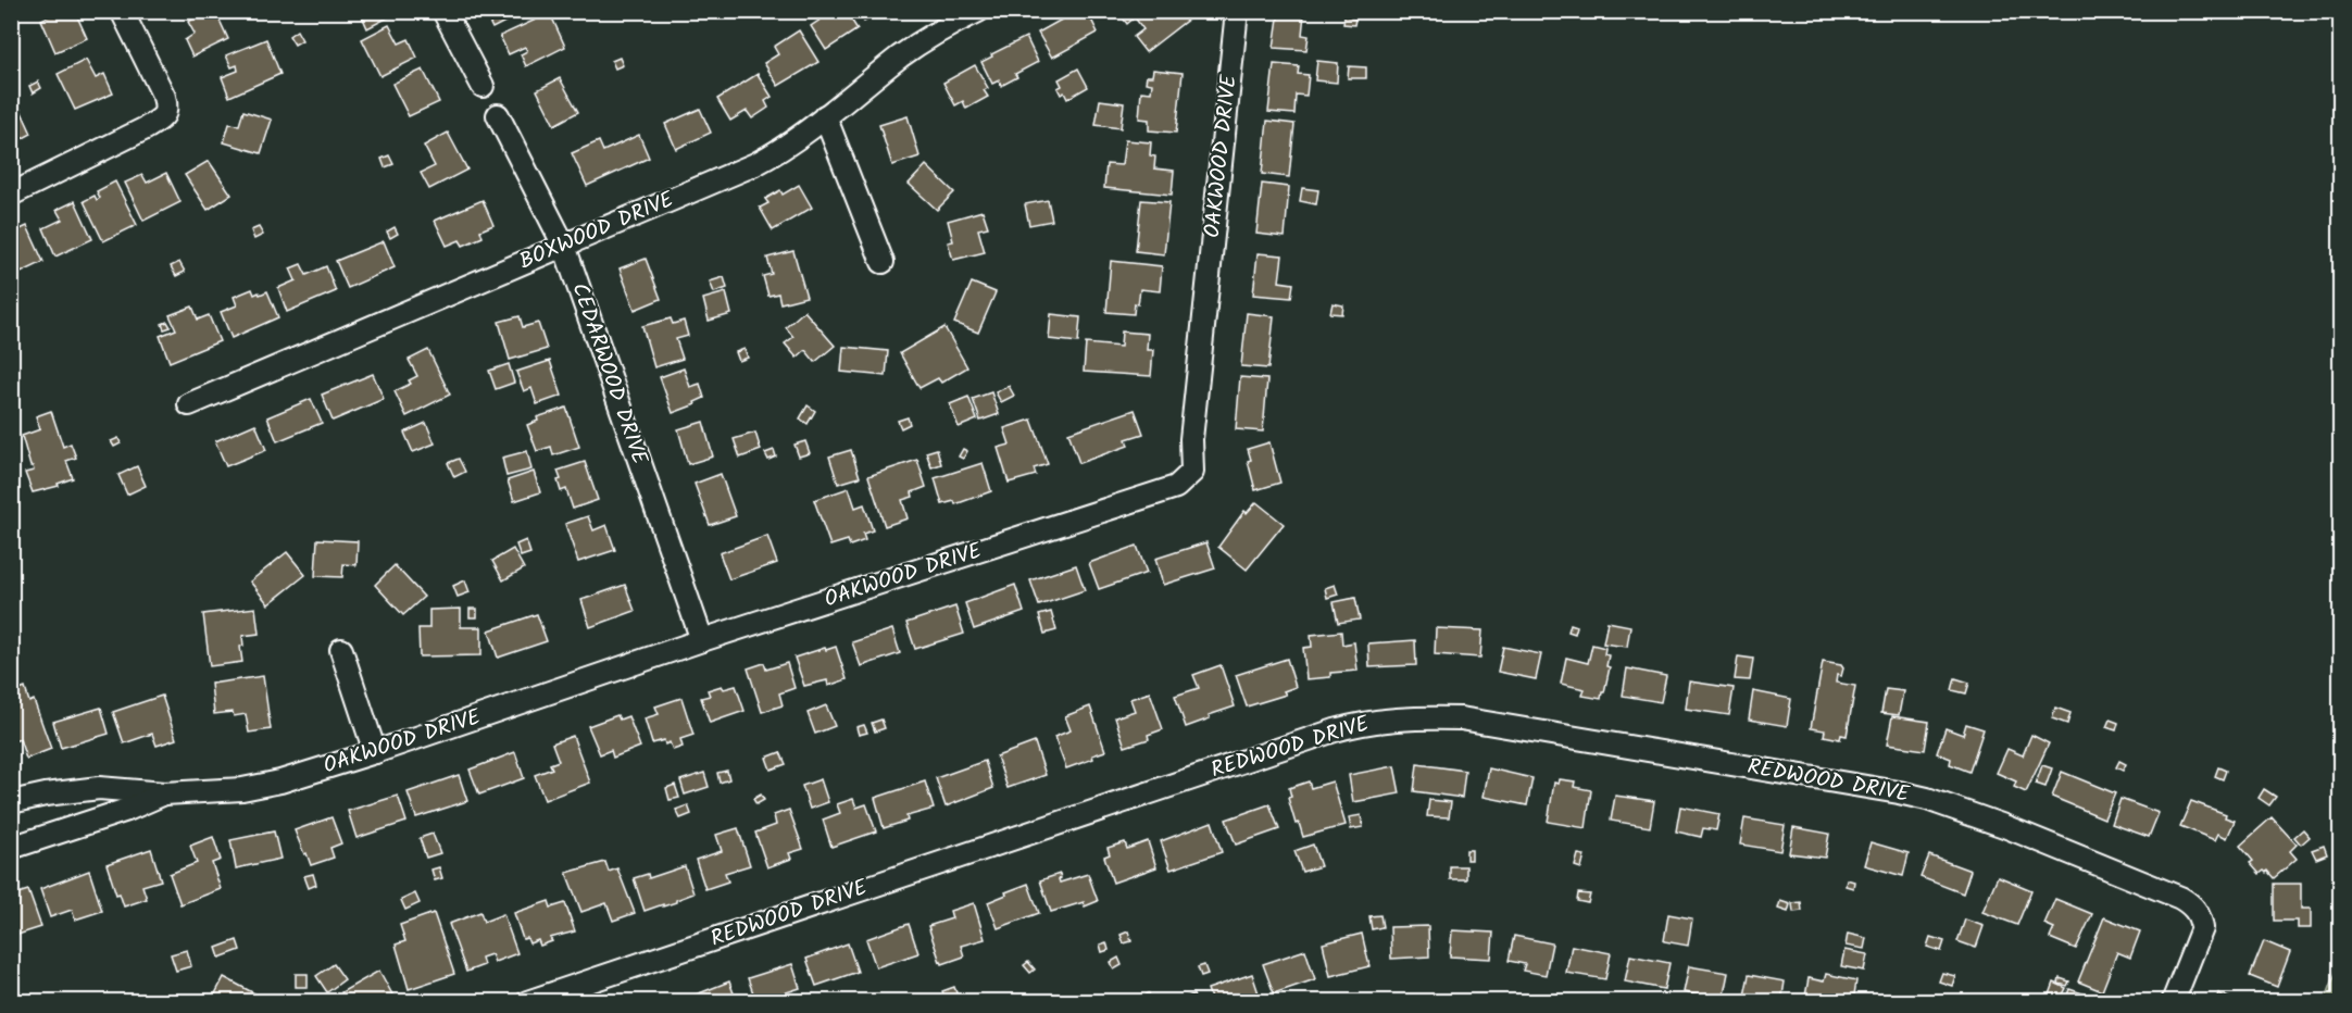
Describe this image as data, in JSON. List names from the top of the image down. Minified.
{"streets":{"street":["OAKWOOD DRIVE","BOXWOOD DRIVE","CEDARWOOD DRIVE","REDWOOD DRIVE"]},"crossings":[["OAKWOOD DRIVE","CEDARWOOD DRIVE"],["BOXWOOD DRIVE","CEDARWOOD DRIVE"]]}
